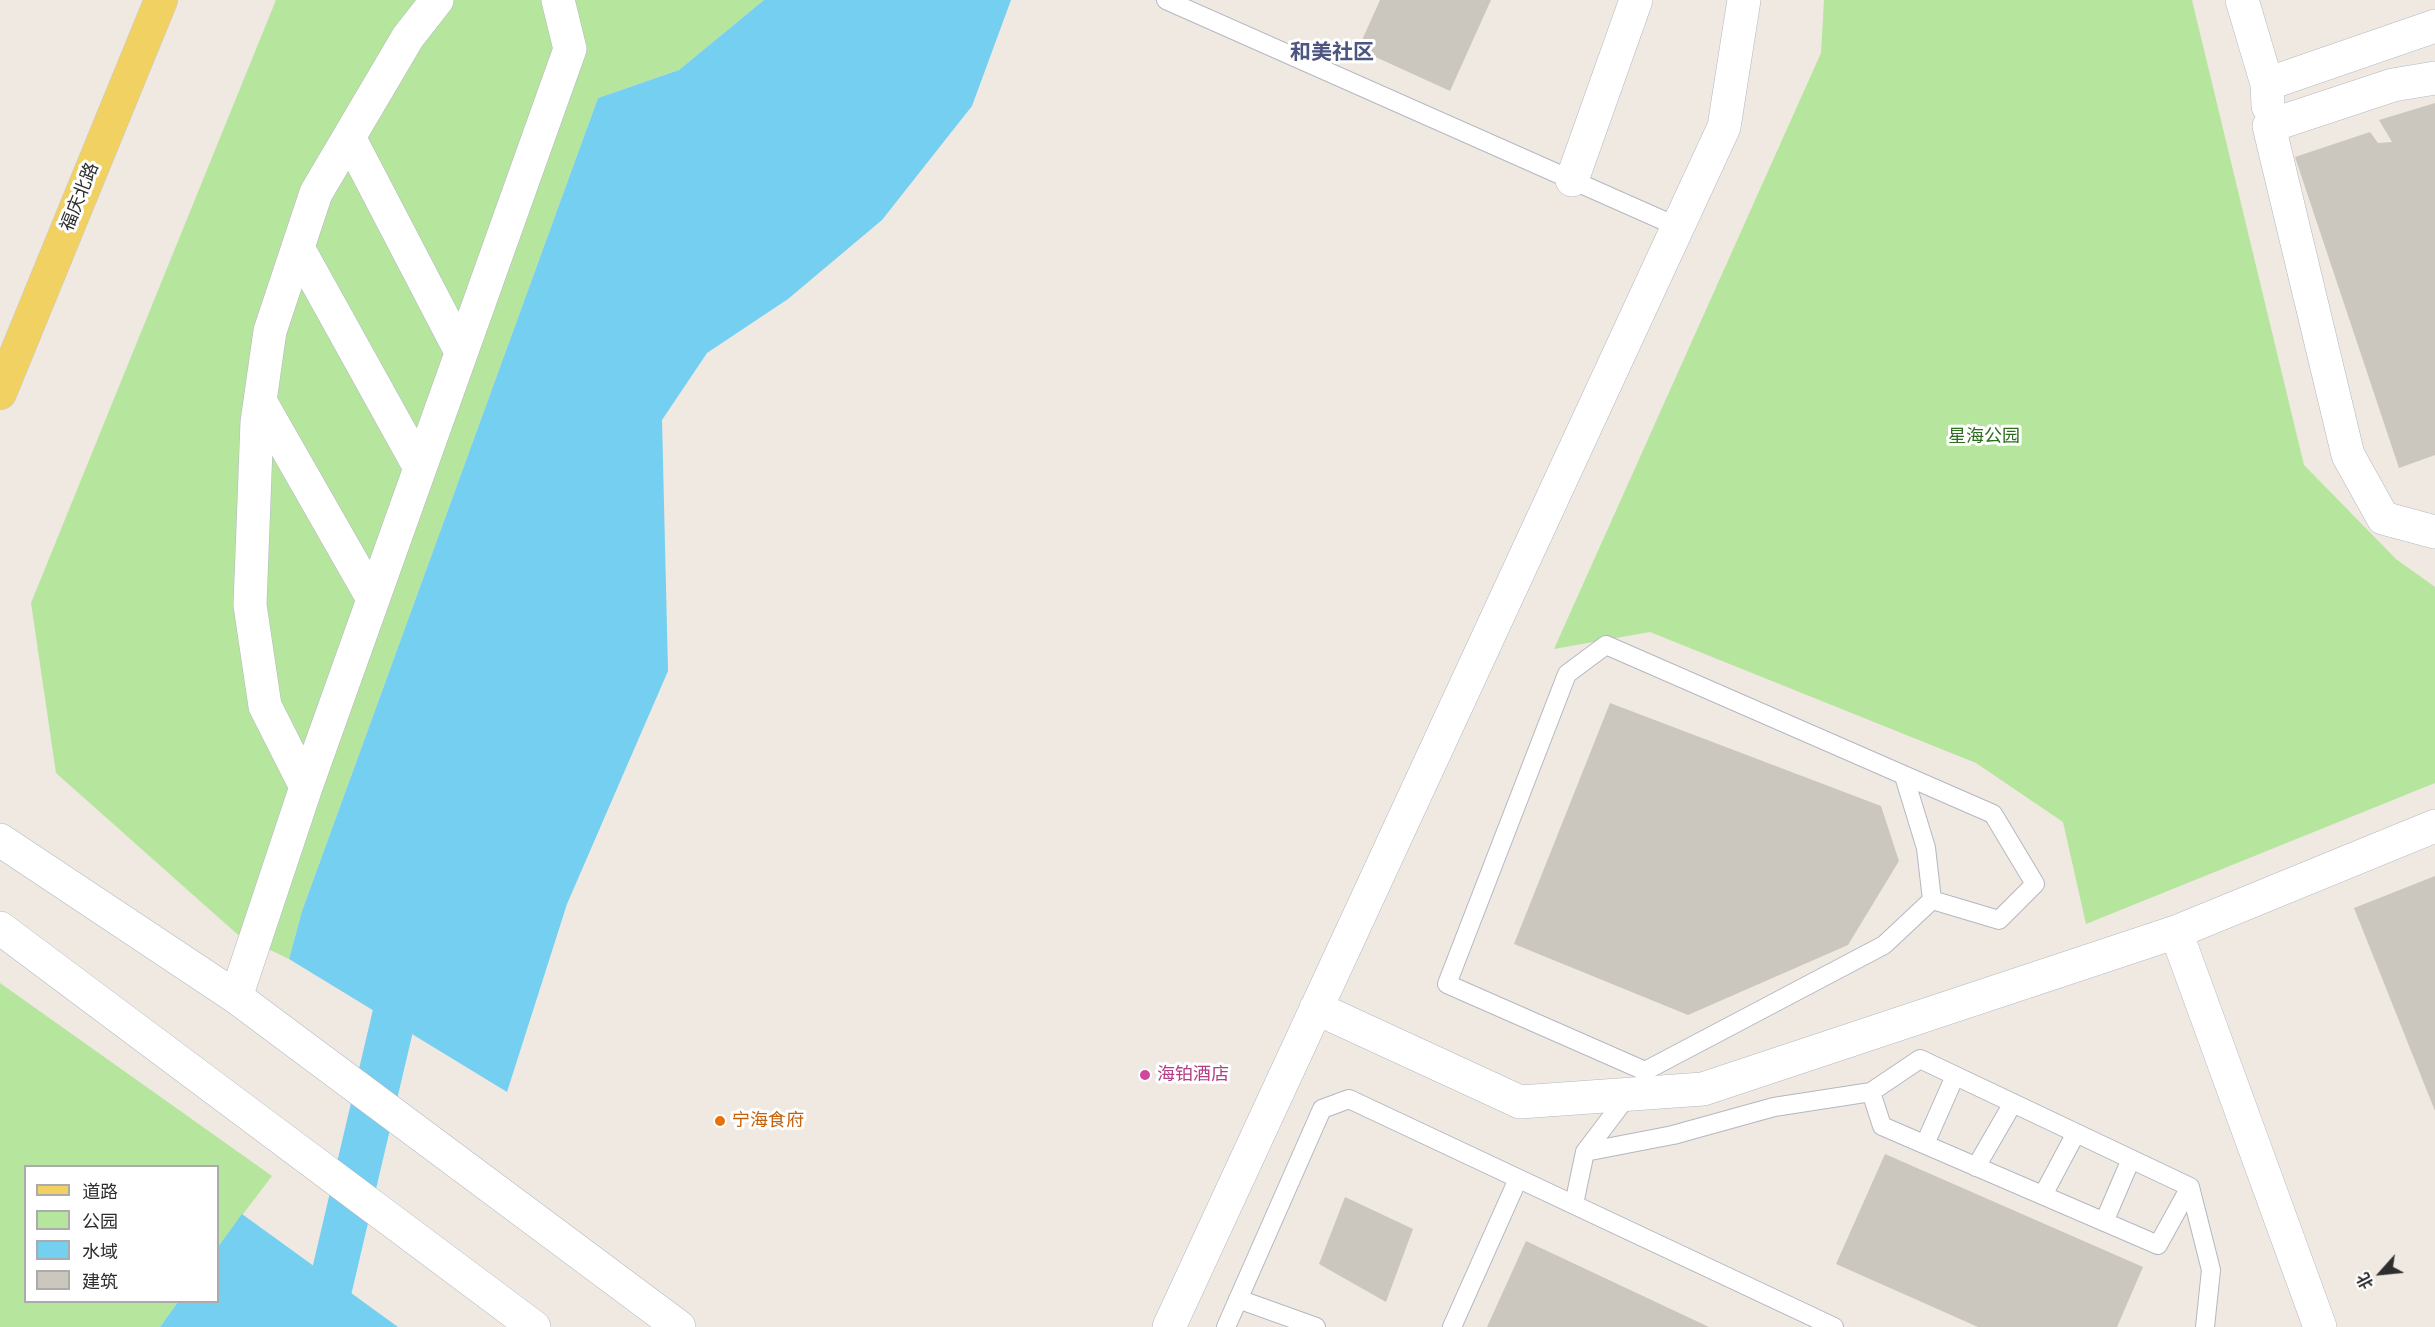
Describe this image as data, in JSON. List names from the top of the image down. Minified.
{"streets":{"main road":["福庆北路"]},"districts":["和美社区"],"parks":["星海公园"],"places":["海铂酒店","宁海食府"],"legend":["道路","公园","水域","建筑"],"north":"bottom left"}
